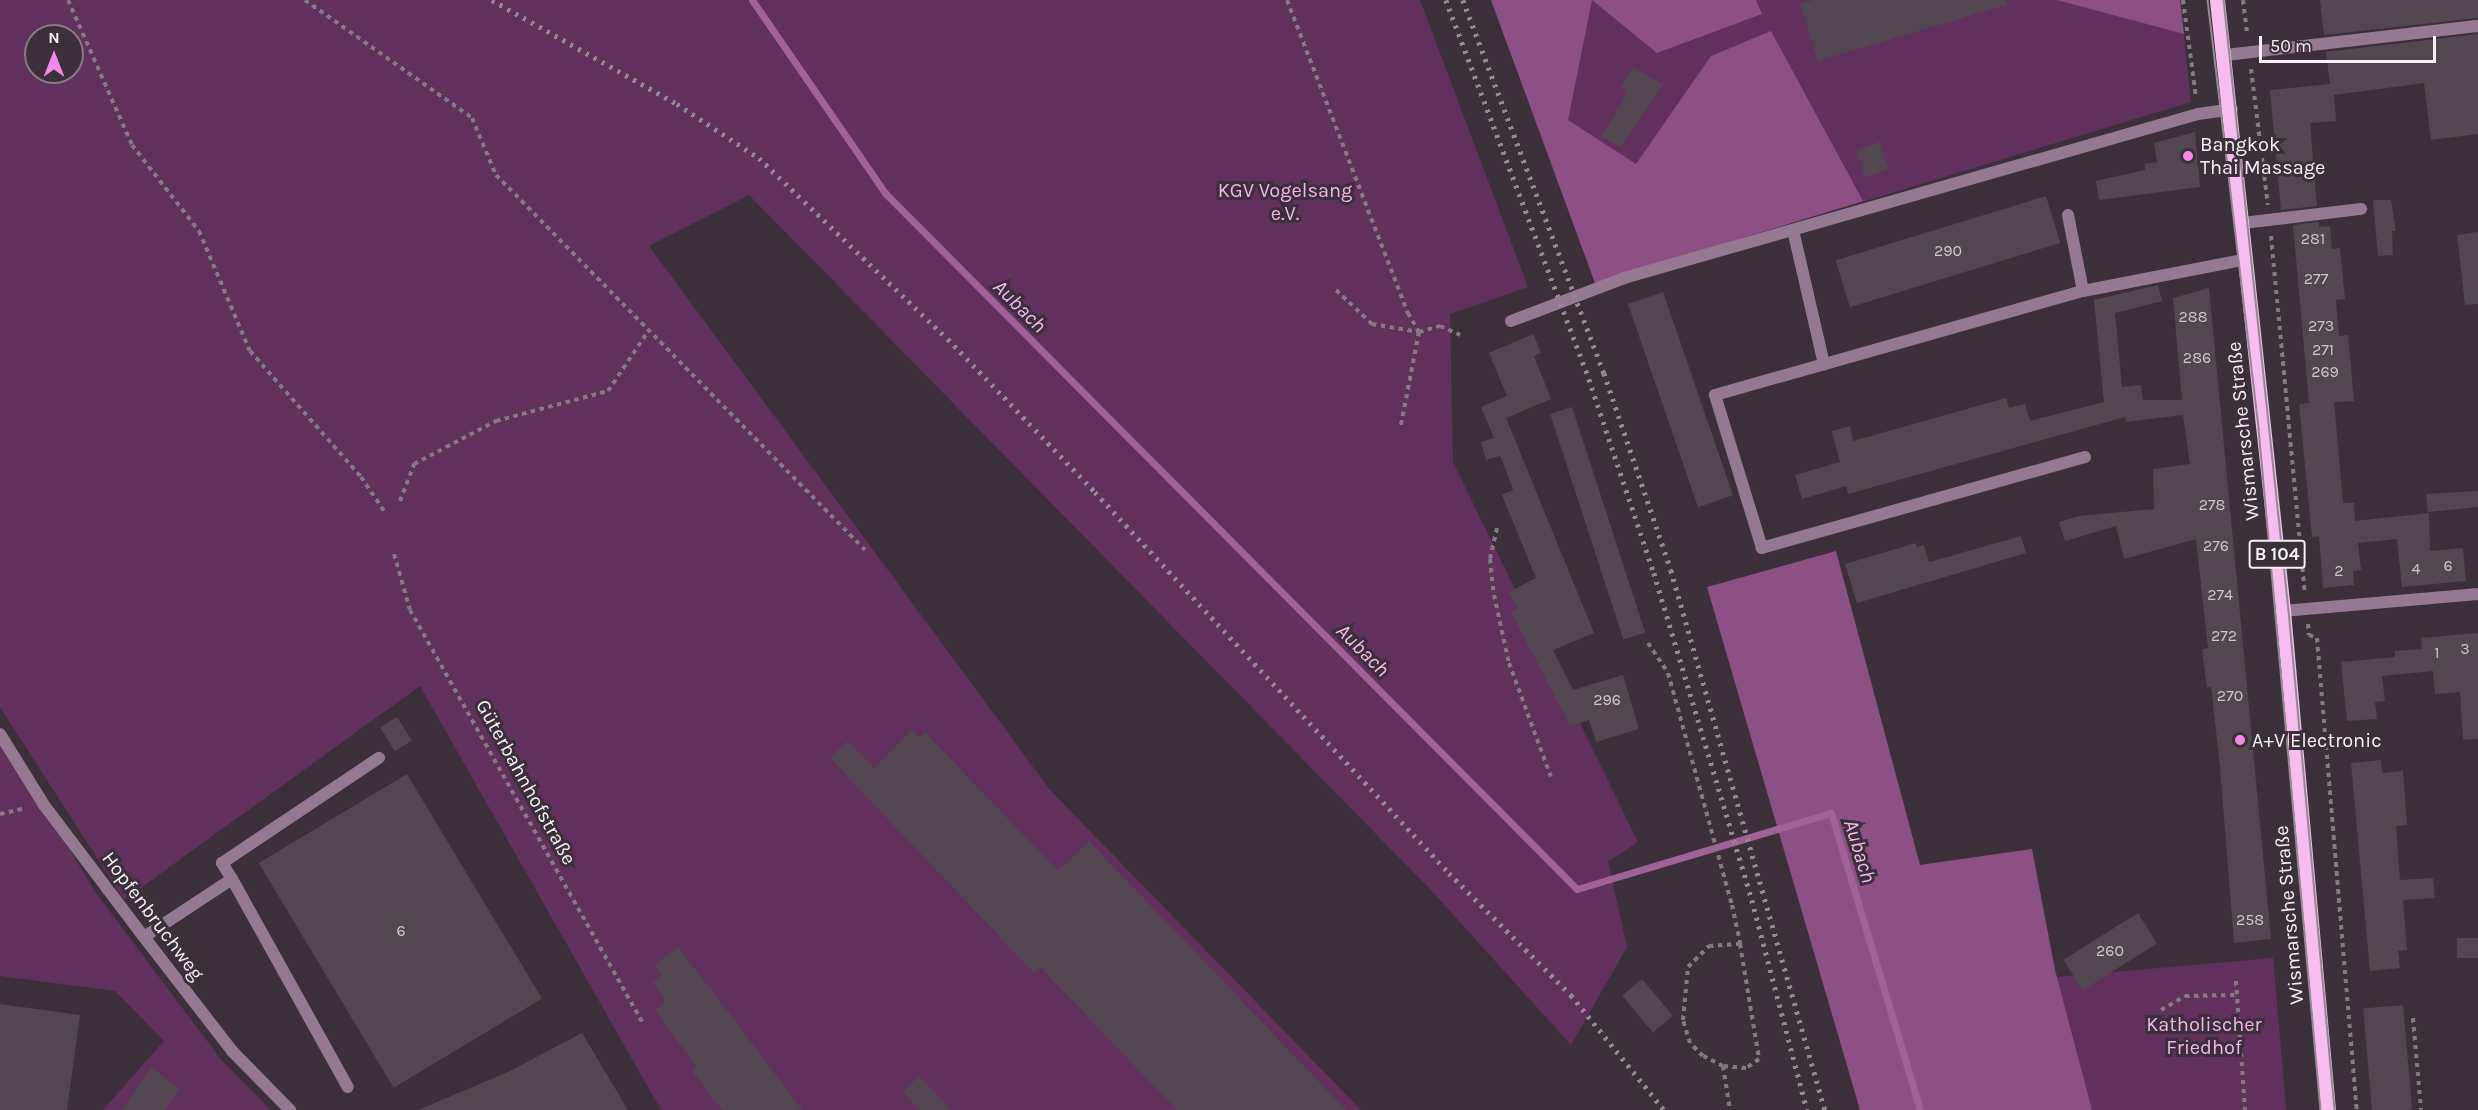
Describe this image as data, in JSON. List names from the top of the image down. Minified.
{"streets":{"main road":["Wismarsche Straße","B 104"],"street":["Hopfenbruchweg"],"path":["Güterbahnhofstraße"]},"water":["Aubach"],"parks":["KGV Vogelsang e.V.","Katholischer Friedhof"],"places":["Bangkok Thai Massage","A+V Electronic"],"house_numbers":["281","290","277","288","273","271","286","269","278","276","6","4","2","274","272","3","1","270","296","258","6","260"],"scale_bar":"50 m","north":"top"}
